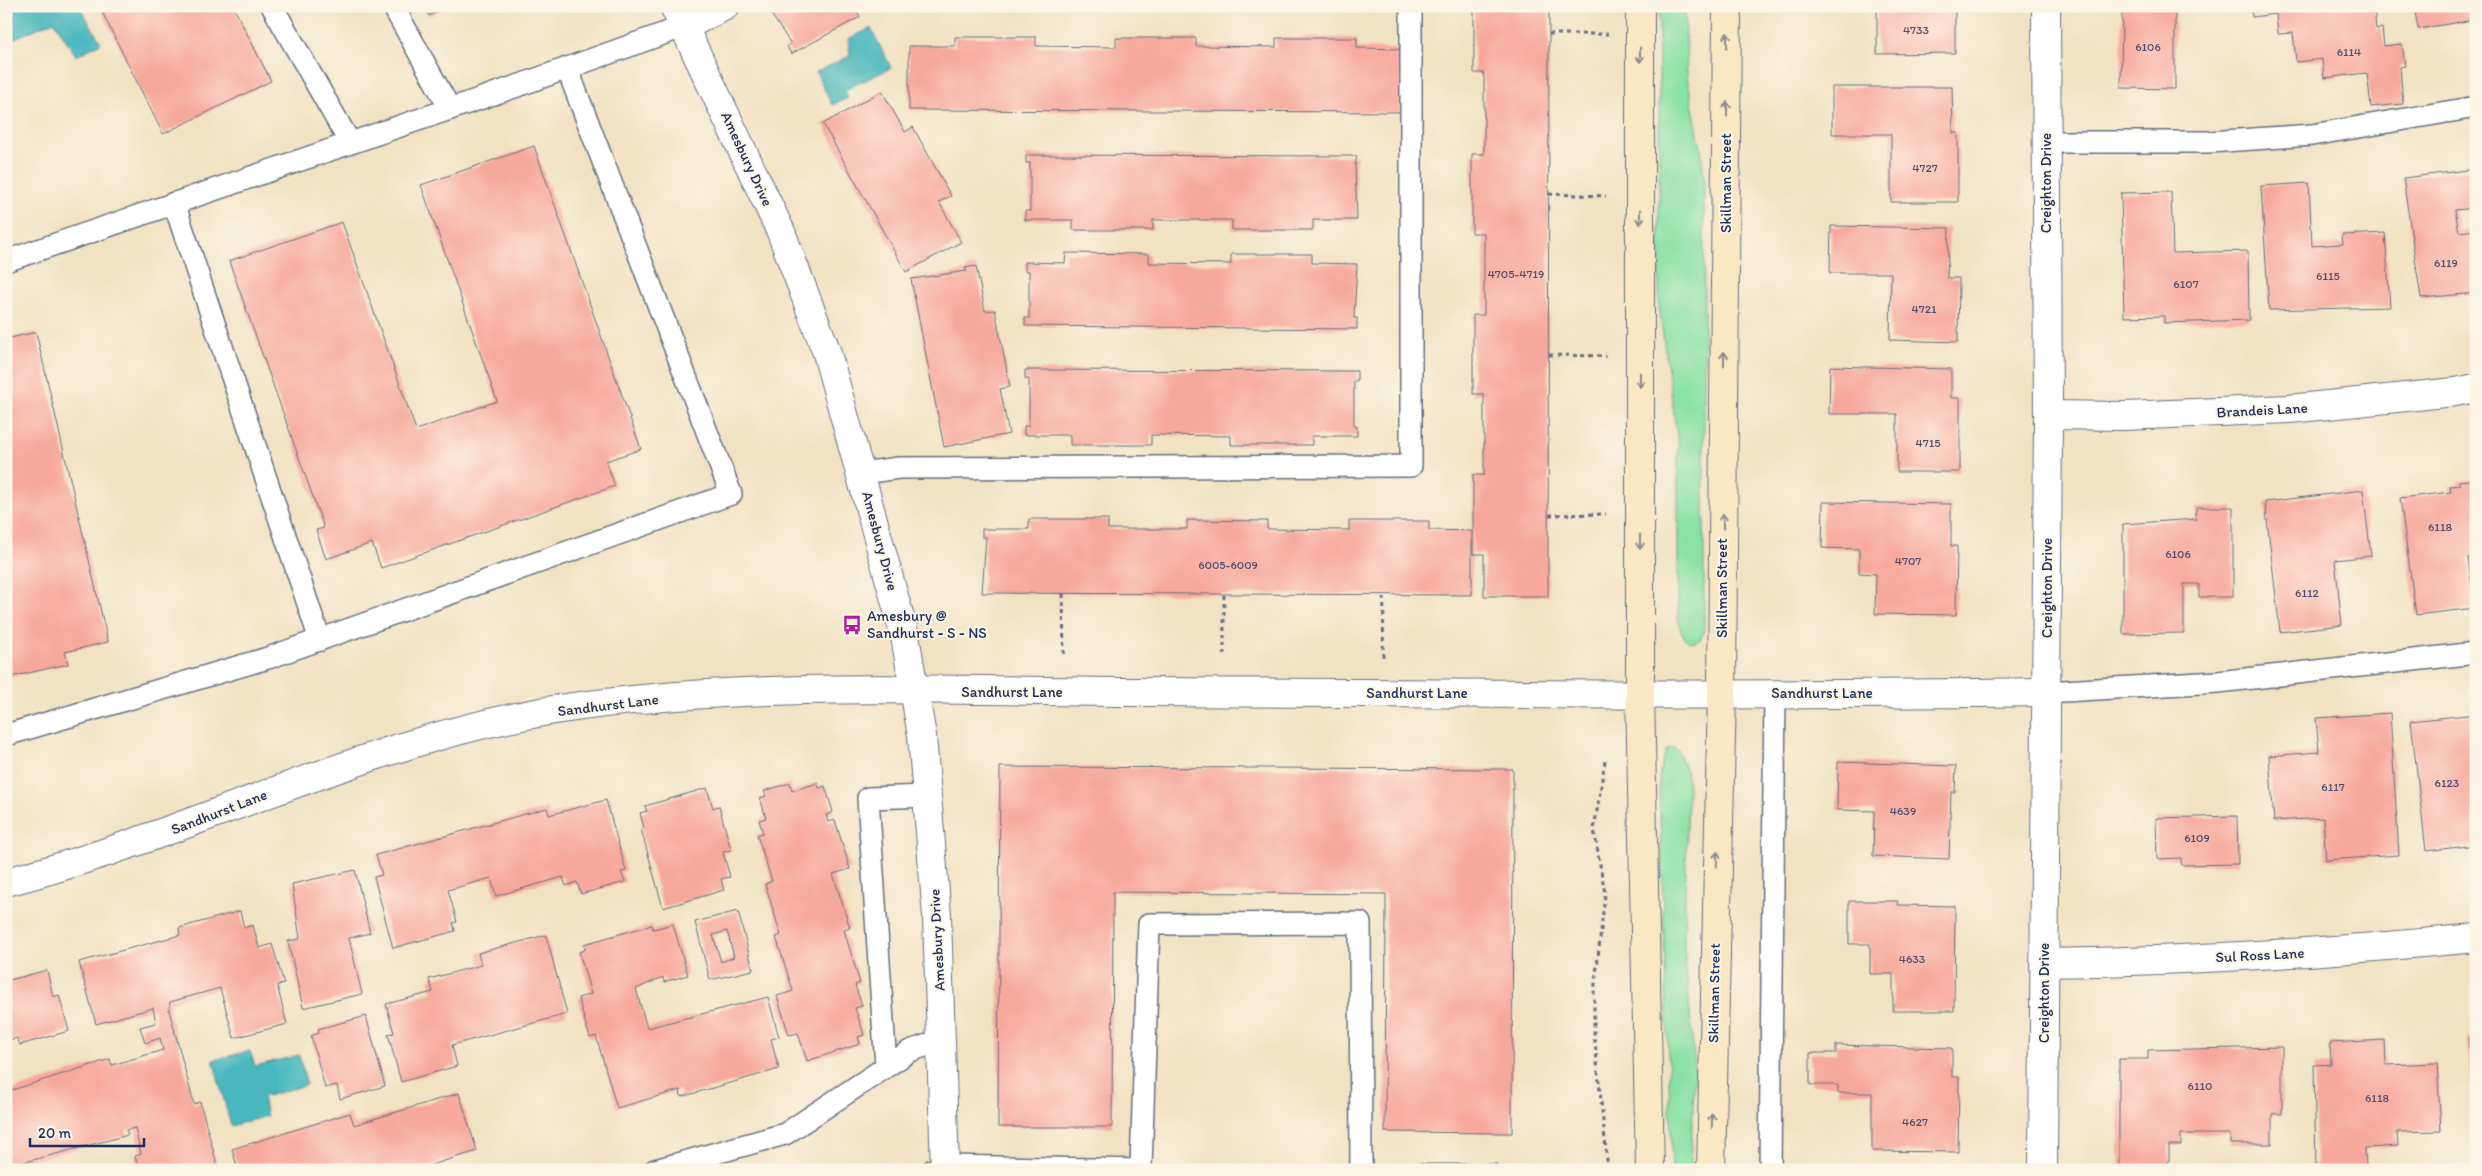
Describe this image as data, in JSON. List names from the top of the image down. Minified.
{"streets":{"main road":["Skillman Street"],"street":["Amesbury Drive","Creighton Drive","Brandeis Lane","Sandhurst Lane","Sul Ross Lane"]},"crossings":[["Amesbury Drive","Sandhurst Lane"],["Skillman Street","Sandhurst Lane"],["Creighton Drive","Brandeis Lane"],["Creighton Drive","Sandhurst Lane"],["Creighton Drive","Sul Ross Lane"]],"places":{"bus stop":["Amesbury @ Sandhurst - S - NS"]},"house_numbers":["4733","6106","6114","4727","6119","4705-4719","6115","6107","4721","4715","6118","6106","4707","6005-6009","6112","6123","6117","4639","6109","4633","6110","6118","4627"],"scale_bar":"20 m"}
